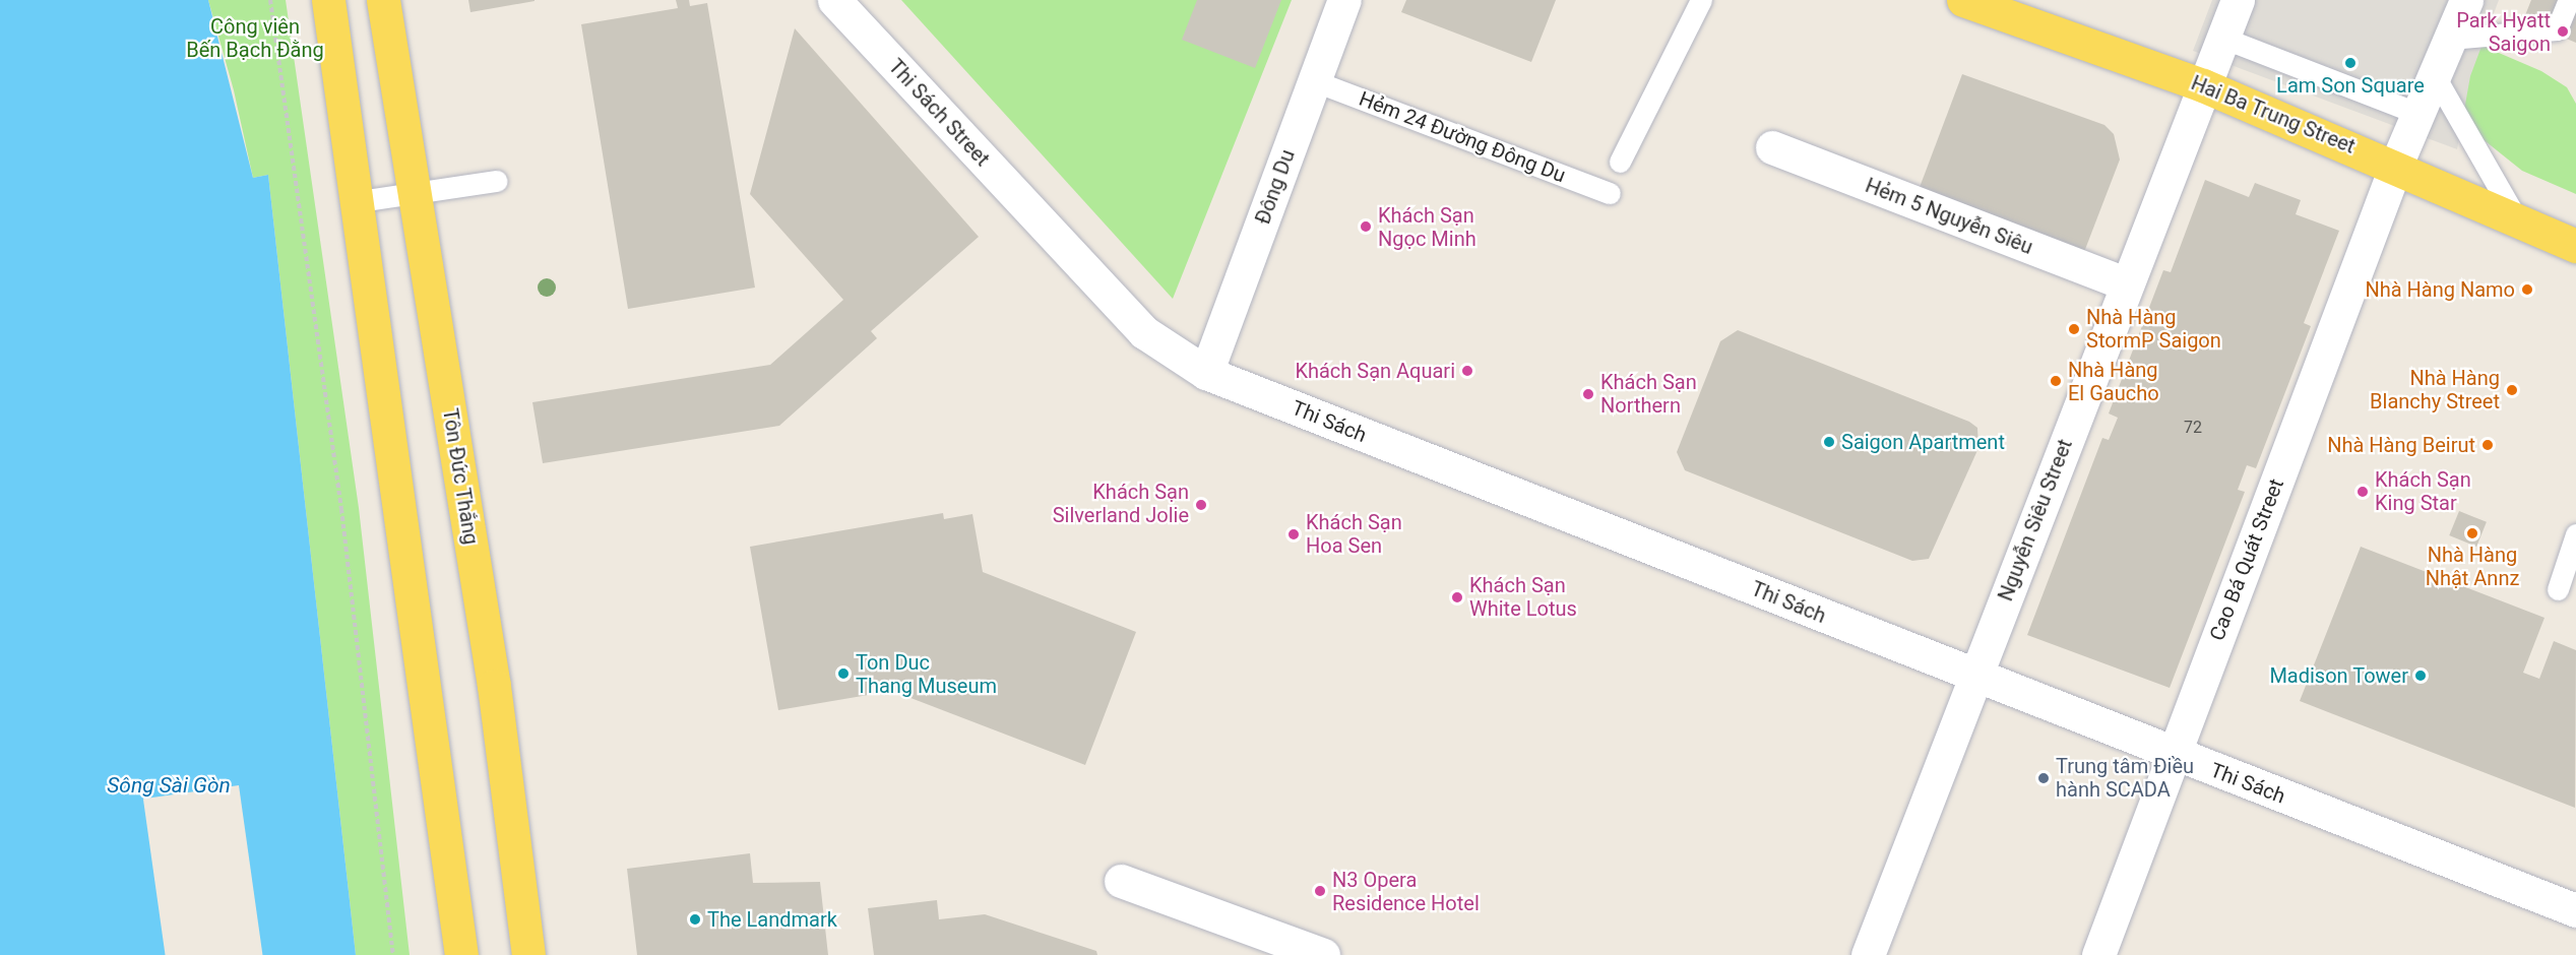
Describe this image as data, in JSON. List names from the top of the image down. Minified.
{"streets":{"main road":["Hai Ba Trung Street","Tôn Đức Thắng"],"street":["Đông Du","Hẻm 5 Nguyễn Siêu","Thi Sách","Nguyễn Siêu Street","Cao Bá Quát Street"],"lane":["Hẻm 24 Đường Đông Du"]},"crossings":[["Hai Ba Trung Street","Nguyễn Siêu Street"],["Hai Ba Trung Street","Cao Bá Quát Street"],["Hẻm 24 Đường Đông Du","Đông Du"],["Đông Du","Thi Sách"],["Hẻm 5 Nguyễn Siêu","Nguyễn Siêu Street"],["Thi Sách","Nguyễn Siêu Street"],["Thi Sách","Cao Bá Quát Street"]],"water":["Sông Sài Gòn"],"parks":["Công viên Bến Bạch Đằng"],"places":["Park Hyatt Saigon","Lam Son Square","Khách Sạn Ngọc Minh","Nhà Hàng Namo","Nhà Hàng StormP Saigon","Khách Sạn Aquari","Nhà Hàng El Gaucho","Nhà Hàng Blanchy Street","Khách Sạn Northern","Saigon Apartment","Nhà Hàng Beirut","Khách Sạn King Star","Khách Sạn Silverland Jolie","Nhà Hàng Nhật Annz","Khách Sạn Hoa Sen","Khách Sạn White Lotus","Ton Duc Thang Museum","Madison Tower","Trung tâm Điều hành SCADA","N3 Opera Residence Hotel","The Landmark"],"house_numbers":["72"]}
